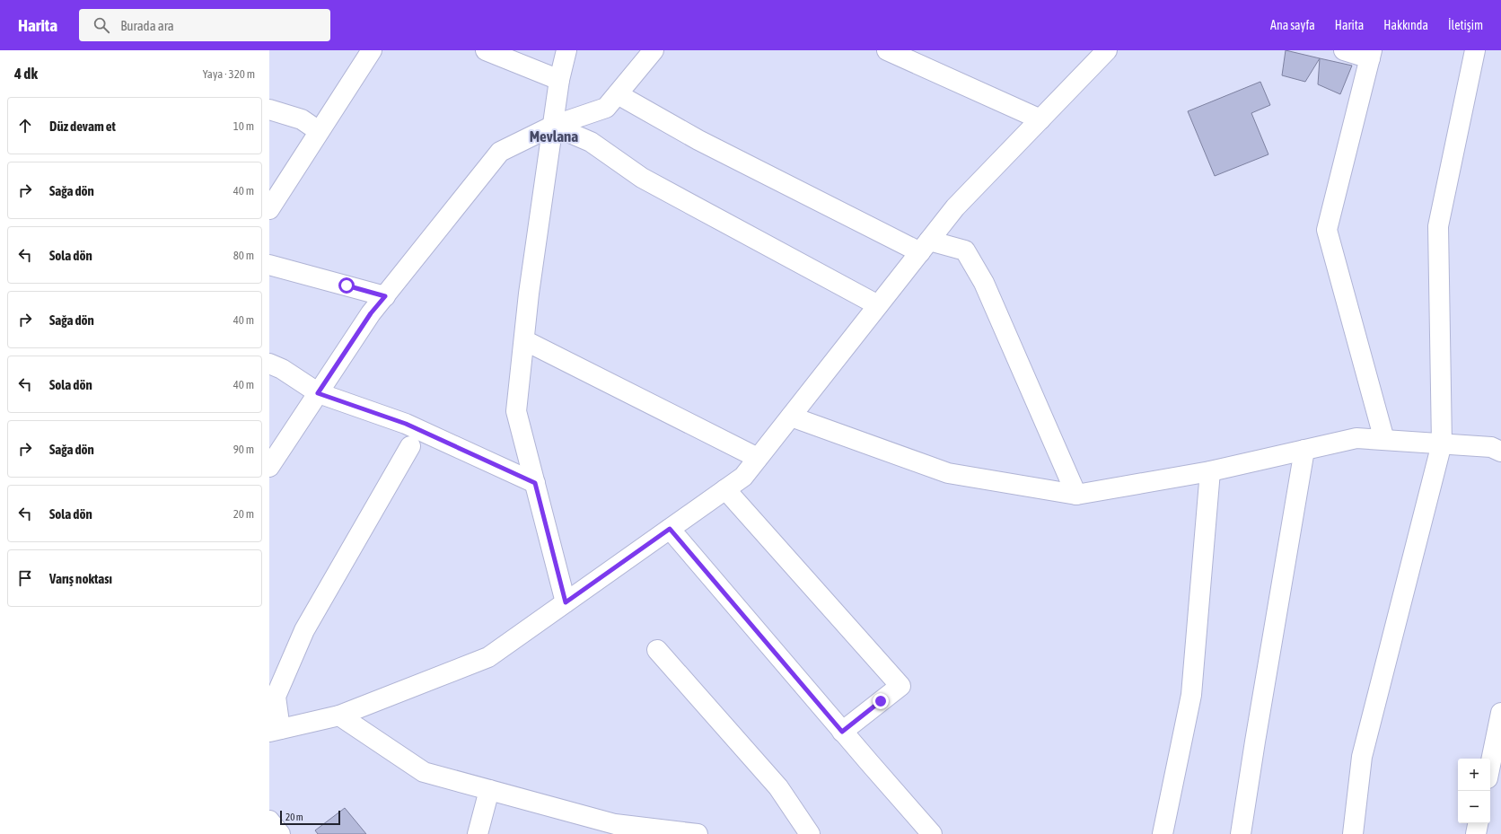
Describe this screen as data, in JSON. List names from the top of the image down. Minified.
{"districts":["Mevlana"],"scale_bar":"20 m","page":{"header":"Harita","search":"Burada ara","nav":["Ana sayfa","Harita","Hakkında","İletişim"],"heading":["4 dk","Yaya · 320 m"],"list":[["Düz devam et","10 m"],["Sağa dön","40 m"],["Sola dön","80 m"],["Sağa dön","40 m"],["Sola dön","40 m"],["Sağa dön","90 m"],["Sola dön","20 m"],"Varış noktası"],"map_buttons":["+","−"],"scale":"20 m"}}
